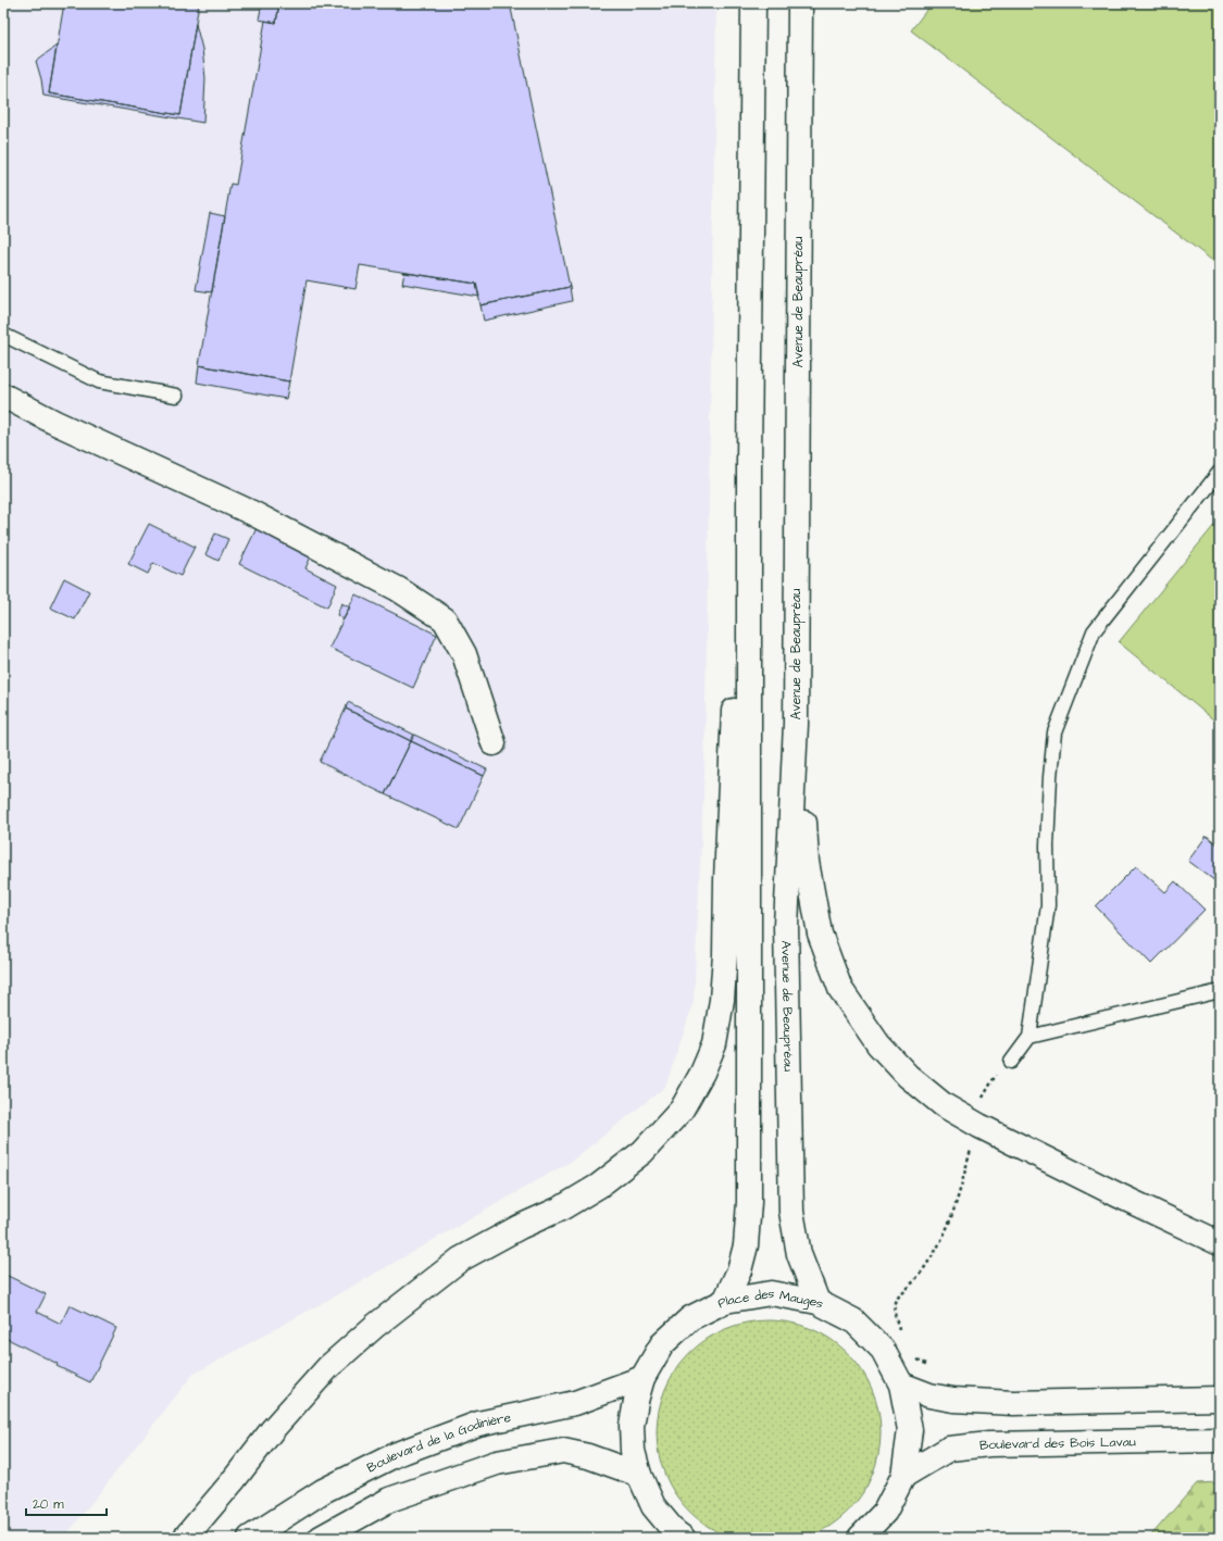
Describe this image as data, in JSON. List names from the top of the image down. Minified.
{"streets":{"main road":["Avenue de Beaupréau","Place des Mauges","Boulevard de la Godinière","Boulevard des Bois Lavau"]},"crossings":[["Avenue de Beaupréau","Place des Mauges"],["Place des Mauges","Boulevard de la Godinière"],["Place des Mauges","Boulevard des Bois Lavau"]],"scale_bar":"20 m"}
